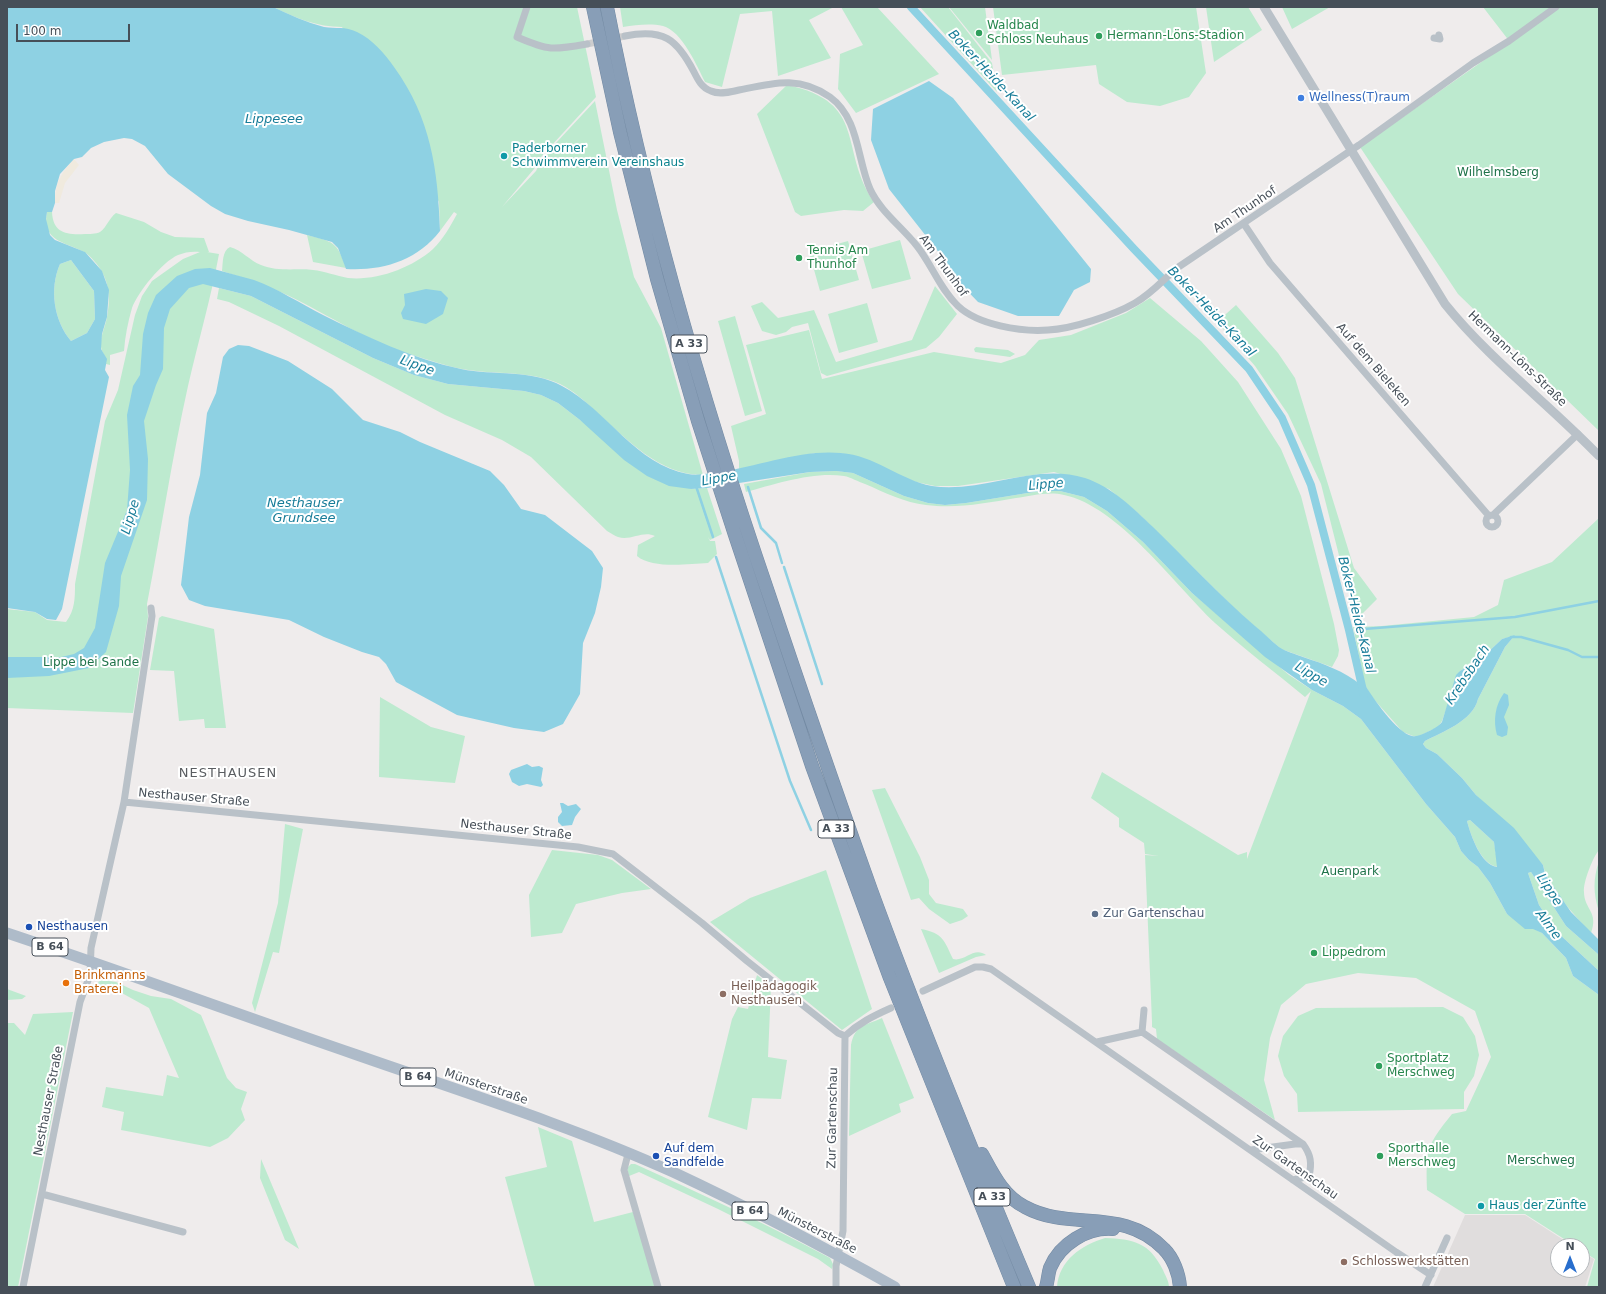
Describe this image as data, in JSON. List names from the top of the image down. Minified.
{"streets":{"highway":["A 33"],"main road":["B 64","Münsterstraße"],"street":["Am Thunhof","Hermann-Löns-Straße","Auf dem Bieleken","Nesthauser Straße","Zur Gartenschau"]},"crossings":[["Am Thunhof","Hermann-Löns-Straße"],["Am Thunhof","Auf dem Bieleken"],["Hermann-Löns-Straße","Auf dem Bieleken"],["Nesthauser Straße","Münsterstraße"],["Nesthauser Straße","Zur Gartenschau"],["Münsterstraße","Zur Gartenschau"]],"districts":["NESTHAUSEN"],"water":["Boker-Heide-Kanal","Lippesee","Lippe","Nesthauser Grundsee","Krebsbach","Alme"],"parks":["Wilhelmsberg","Lippe bei Sande","Auenpark","Merschweg"],"places":["Waldbad Schloss Neuhaus","Hermann-Löns-Stadion","Wellness(T)raum","Paderborner Schwimmverein Vereinshaus","Tennis Am Thunhof","Zur Gartenschau","Nesthausen","Lippedrom","Brinkmanns Braterei","Heilpädagogik Nesthausen","Sportplatz Merschweg","Auf dem Sandfelde","Sporthalle Merschweg","Haus der Zünfte","Schlosswerkstätten"],"scale_bar":"100 m","north":"top"}
